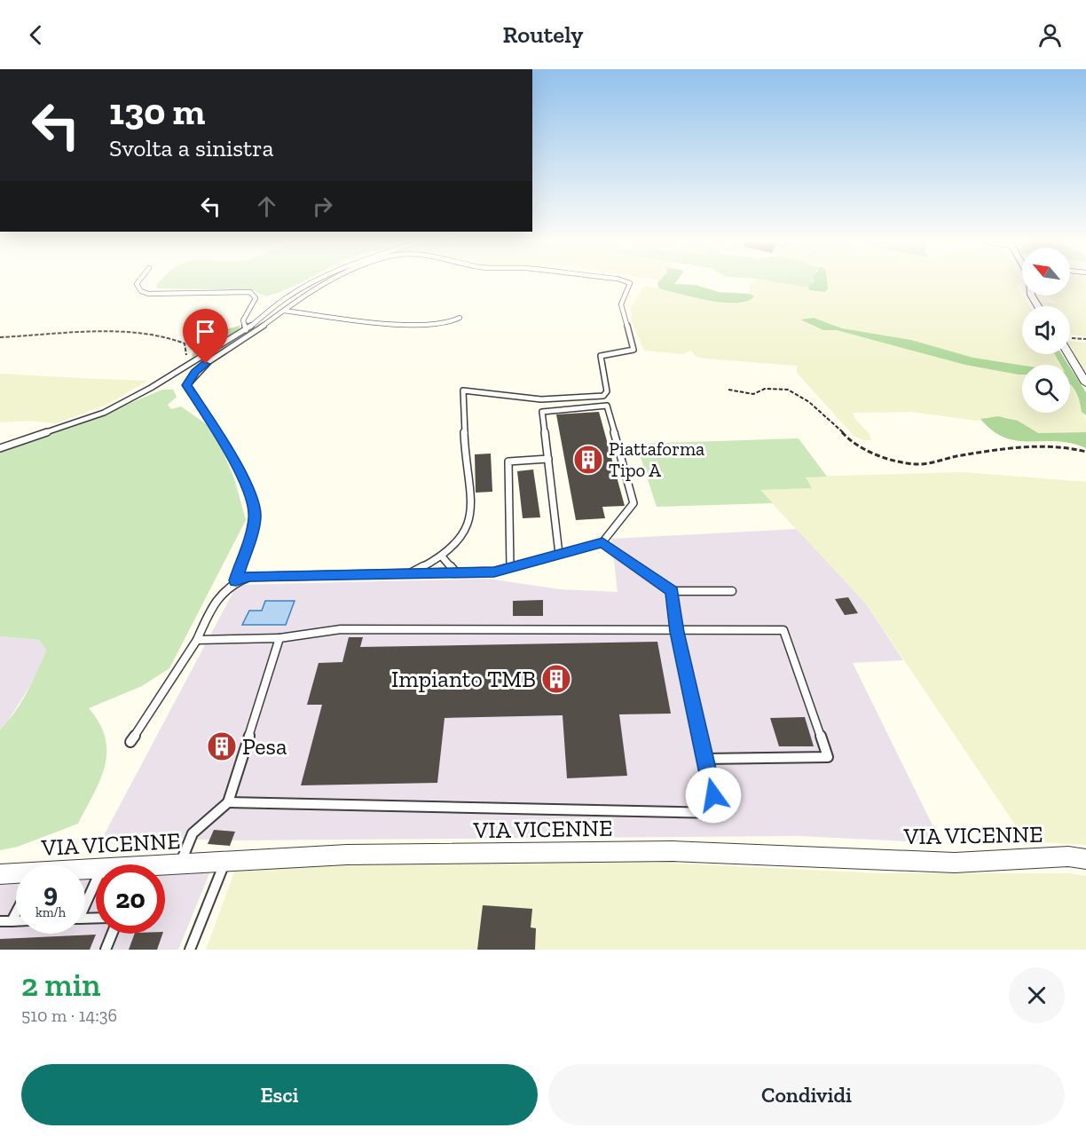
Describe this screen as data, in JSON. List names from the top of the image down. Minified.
{"streets":{"street":["VIA VICENNE"]},"places":{"building":["Piattaforma Tipo A","Impianto TMB","Pesa"]},"north":"top left","page":{"header":"Routely","turn":["130 m","Svolta a sinistra"],"speed":"9 km/h","limit":"20","heading":["2 min","510 m · 14:36"],"buttons":["Esci","Condividi"]}}
